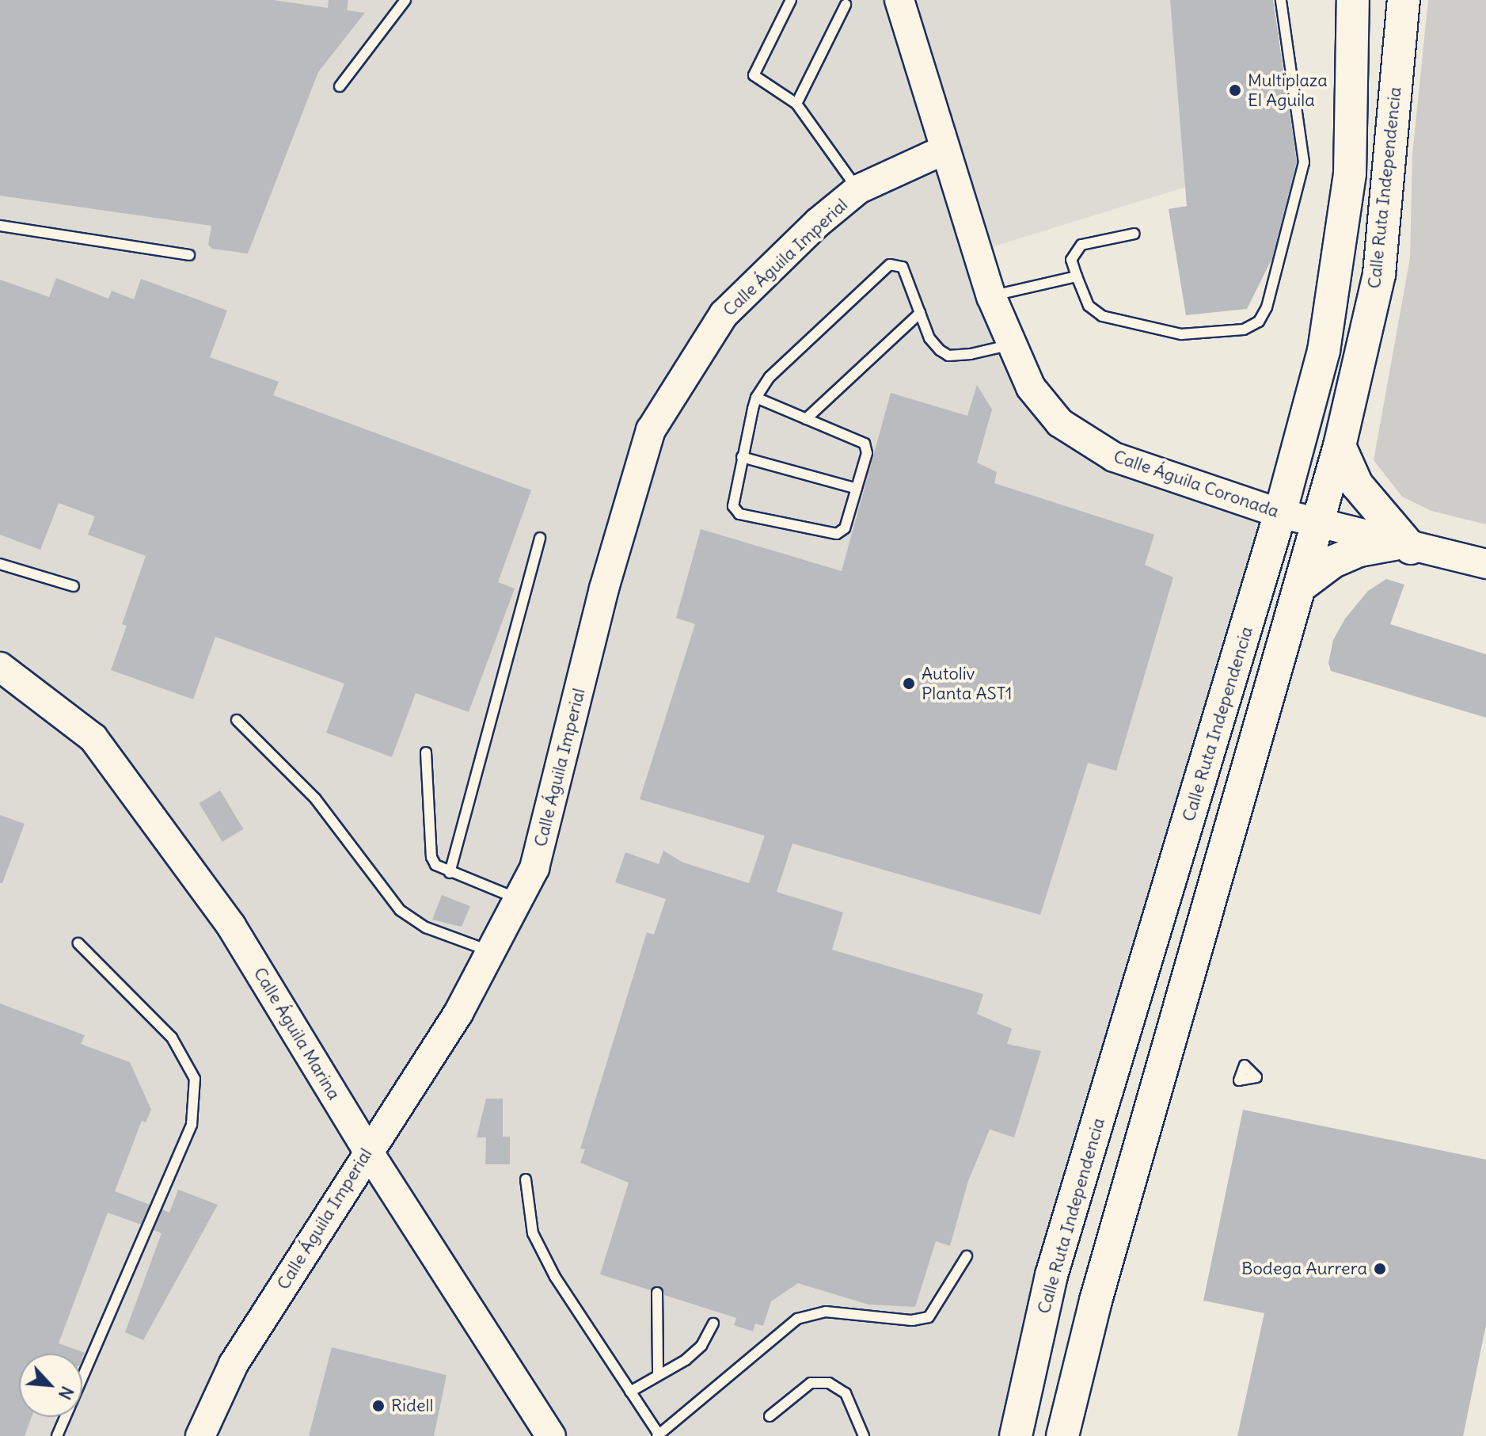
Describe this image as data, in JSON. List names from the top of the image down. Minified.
{"streets":{"main road":["Calle Ruta Independencia"],"street":["Calle Águila Imperial","Calle Águila Coronada","Calle Águila Marina"]},"crossings":[["Calle Ruta Independencia","Calle Águila Coronada"],["Calle Águila Imperial","Calle Águila Coronada"],["Calle Águila Imperial","Calle Águila Marina"]],"places":["Multiplaza El Aguila","Autoliv Planta AST1","Bodega Aurrera","Ridell"],"north":"bottom right"}
